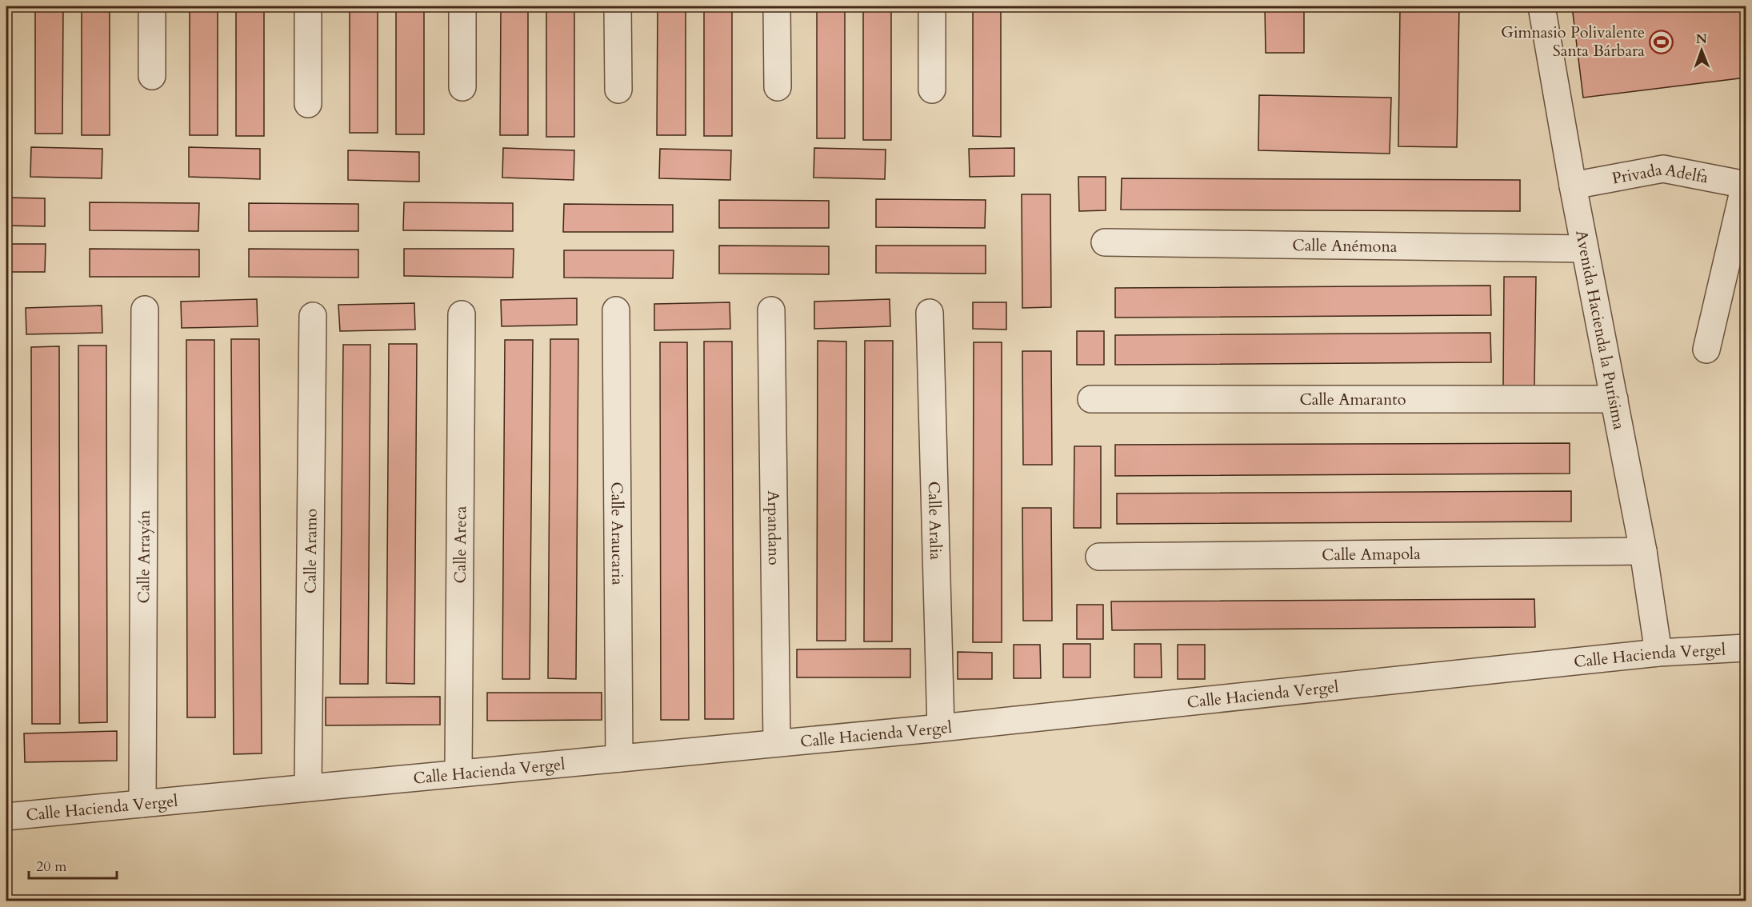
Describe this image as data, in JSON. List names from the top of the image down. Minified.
{"streets":{"street":["Privada Adelfa","Calle Anémona","Avenida Hacienda la Purísima","Calle Amaranto","Calle Aralia","Arpandano","Calle Araucaria","Calle Areca","Calle Aramo","Calle Amapola","Calle Arrayán","Calle Hacienda Vergel"]},"crossings":[["Privada Adelfa","Avenida Hacienda la Purísima"],["Calle Anémona","Avenida Hacienda la Purísima"],["Avenida Hacienda la Purísima","Calle Amaranto"],["Avenida Hacienda la Purísima","Calle Amapola"],["Avenida Hacienda la Purísima","Calle Hacienda Vergel"],["Calle Aralia","Calle Hacienda Vergel"],["Arpandano","Calle Hacienda Vergel"],["Calle Araucaria","Calle Hacienda Vergel"],["Calle Areca","Calle Hacienda Vergel"],["Calle Aramo","Calle Hacienda Vergel"],["Calle Arrayán","Calle Hacienda Vergel"]],"places":{"sports":["Gimnasio Polivalente Santa Bárbara"]},"scale_bar":"20 m","north":"top"}
